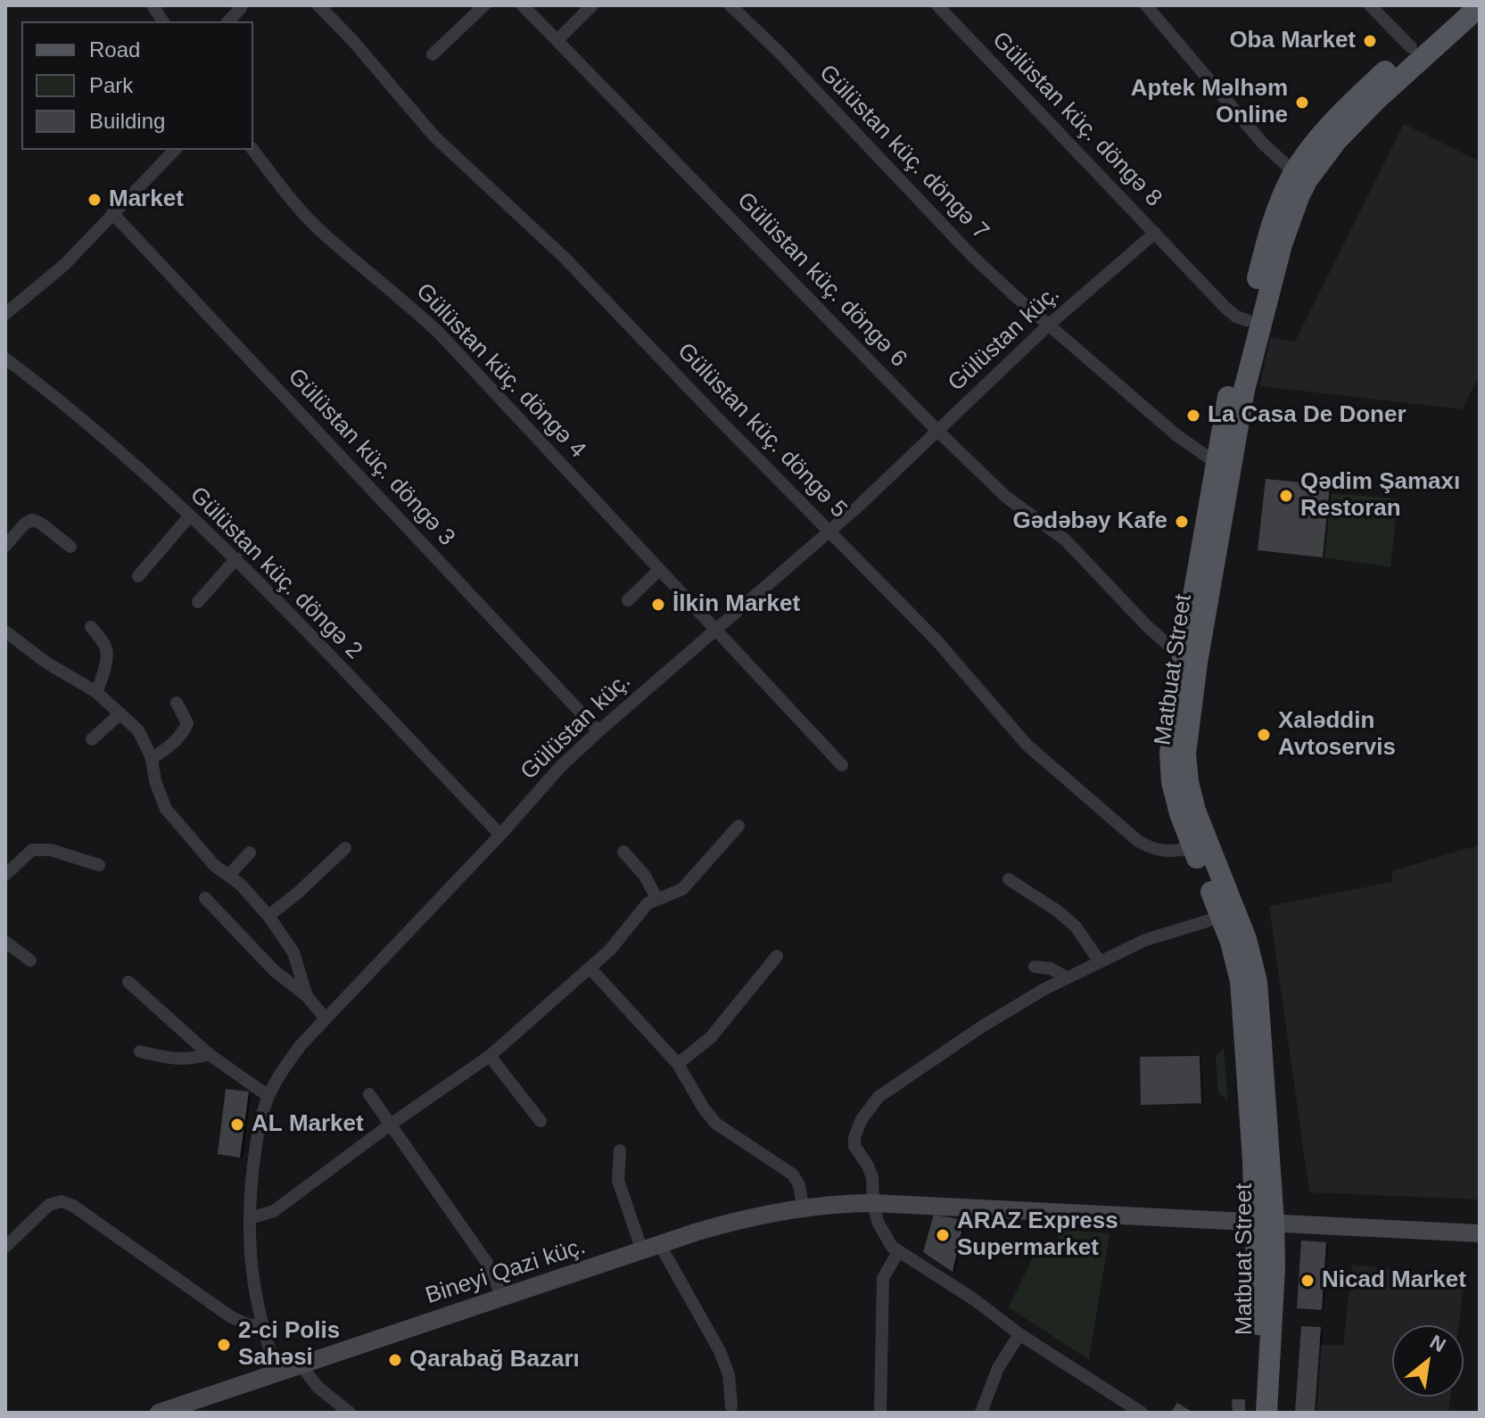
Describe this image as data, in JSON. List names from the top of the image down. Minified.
{"streets":{"main road":["Matbuat Street","Bineyi Qazi küç."],"street":["Gülüstan küç. döngə 8","Gülüstan küç. döngə 7","Gülüstan küç. döngə 6","Gülüstan küç.","Gülüstan küç. döngə 4","Gülüstan küç. döngə 5","Gülüstan küç. döngə 3","Gülüstan küç. döngə 2"]},"crossings":[["Gülüstan küç. döngə 8","Gülüstan küç."],["Gülüstan küç. döngə 8","Matbuat Street"],["Gülüstan küç. döngə 7","Gülüstan küç."],["Gülüstan küç. döngə 7","Matbuat Street"],["Gülüstan küç. döngə 6","Gülüstan küç."],["Gülüstan küç. döngə 6","Matbuat Street"],["Gülüstan küç.","Gülüstan küç. döngə 4"],["Gülüstan küç.","Gülüstan küç. döngə 5"],["Gülüstan küç.","Gülüstan küç. döngə 3"],["Gülüstan küç.","Gülüstan küç. döngə 2"],["Gülüstan küç.","Bineyi Qazi küç."],["Gülüstan küç. döngə 5","Matbuat Street"],["Matbuat Street","Bineyi Qazi küç."]],"places":["Oba Market","Aptek Mәlhәm Online","Market","La Casa De Doner","Qədim Şamaxı Restoran","Gədəbəy Kafe","İlkin Market","Xaləddin Avtoservis","AL Market","ARAZ Express Supermarket","Nicad Market","2-ci Polis Sahəsi","Qarabağ Bazarı"],"legend":["Road","Park","Building"],"north":"top right"}
